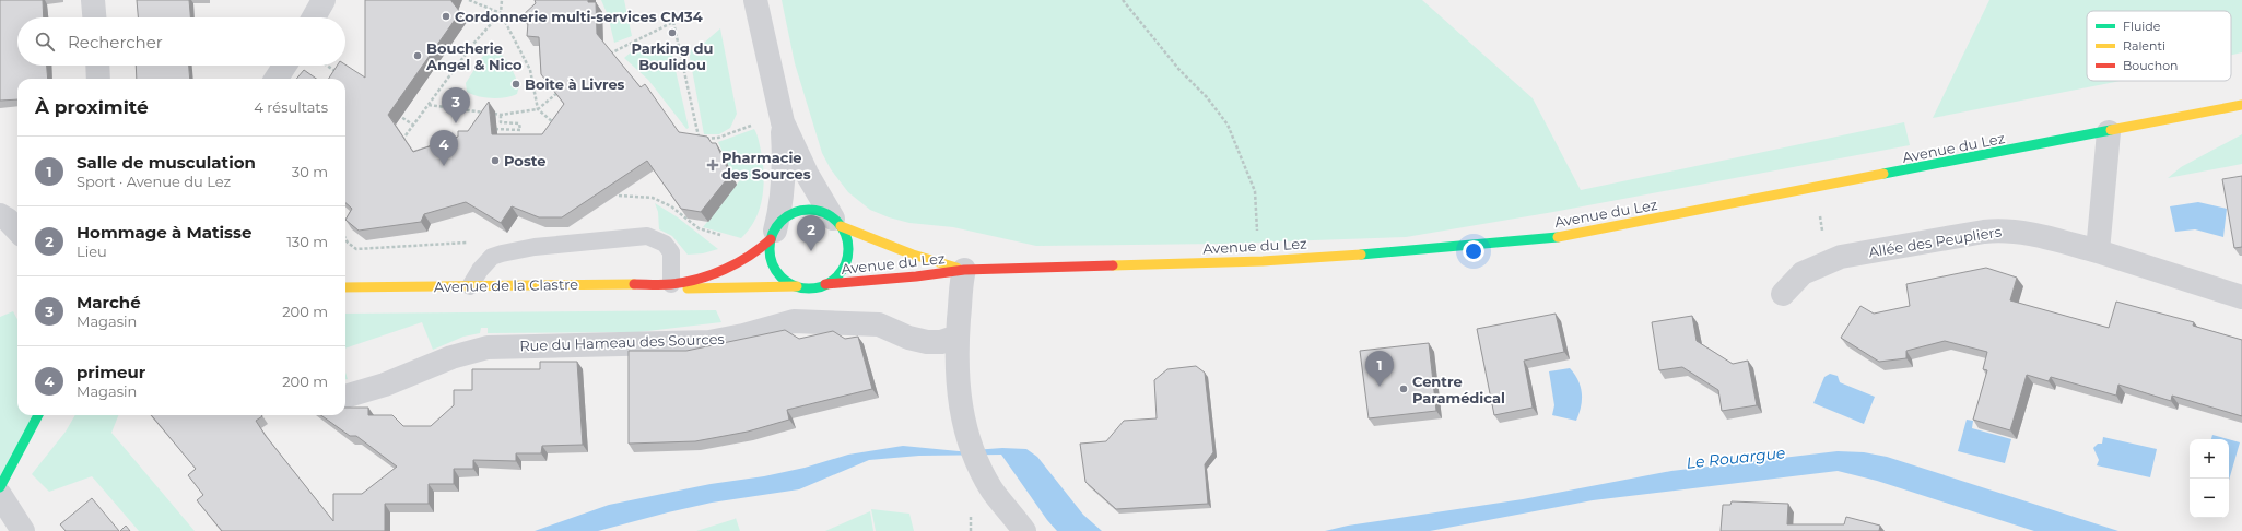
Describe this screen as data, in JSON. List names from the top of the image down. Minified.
{"streets":{"street":["Avenue du Lez","Allée des Peupliers","Avenue de la Clastre","Rue du Hameau des Sources"]},"crossings":[["Avenue du Lez","Avenue de la Clastre"]],"water":["Le Rouargue"],"places":{"other":["Cordonnerie multi-services CM34","Parking du Boulidou","Boucherie Angel & Nico","Boite à Livres","Poste","Centre Paramédical"],"health":["Pharmacie des Sources"]},"legend":["Fluide","Ralenti","Bouchon"],"page":{"search":"Rechercher","heading":["À proximité","4 résultats"],"pins":["3","4","2","1"],"list":[{"mark":"1","name":"Salle de musculation","note":"Sport · Avenue du Lez","value":"30 m"},{"mark":"2","name":"Hommage à Matisse","note":"Lieu","value":"130 m"},{"mark":"3","name":"Marché","note":"Magasin","value":"200 m"},{"mark":"4","name":"primeur","note":"Magasin","value":"200 m"}],"map_buttons":["+","−"]}}
